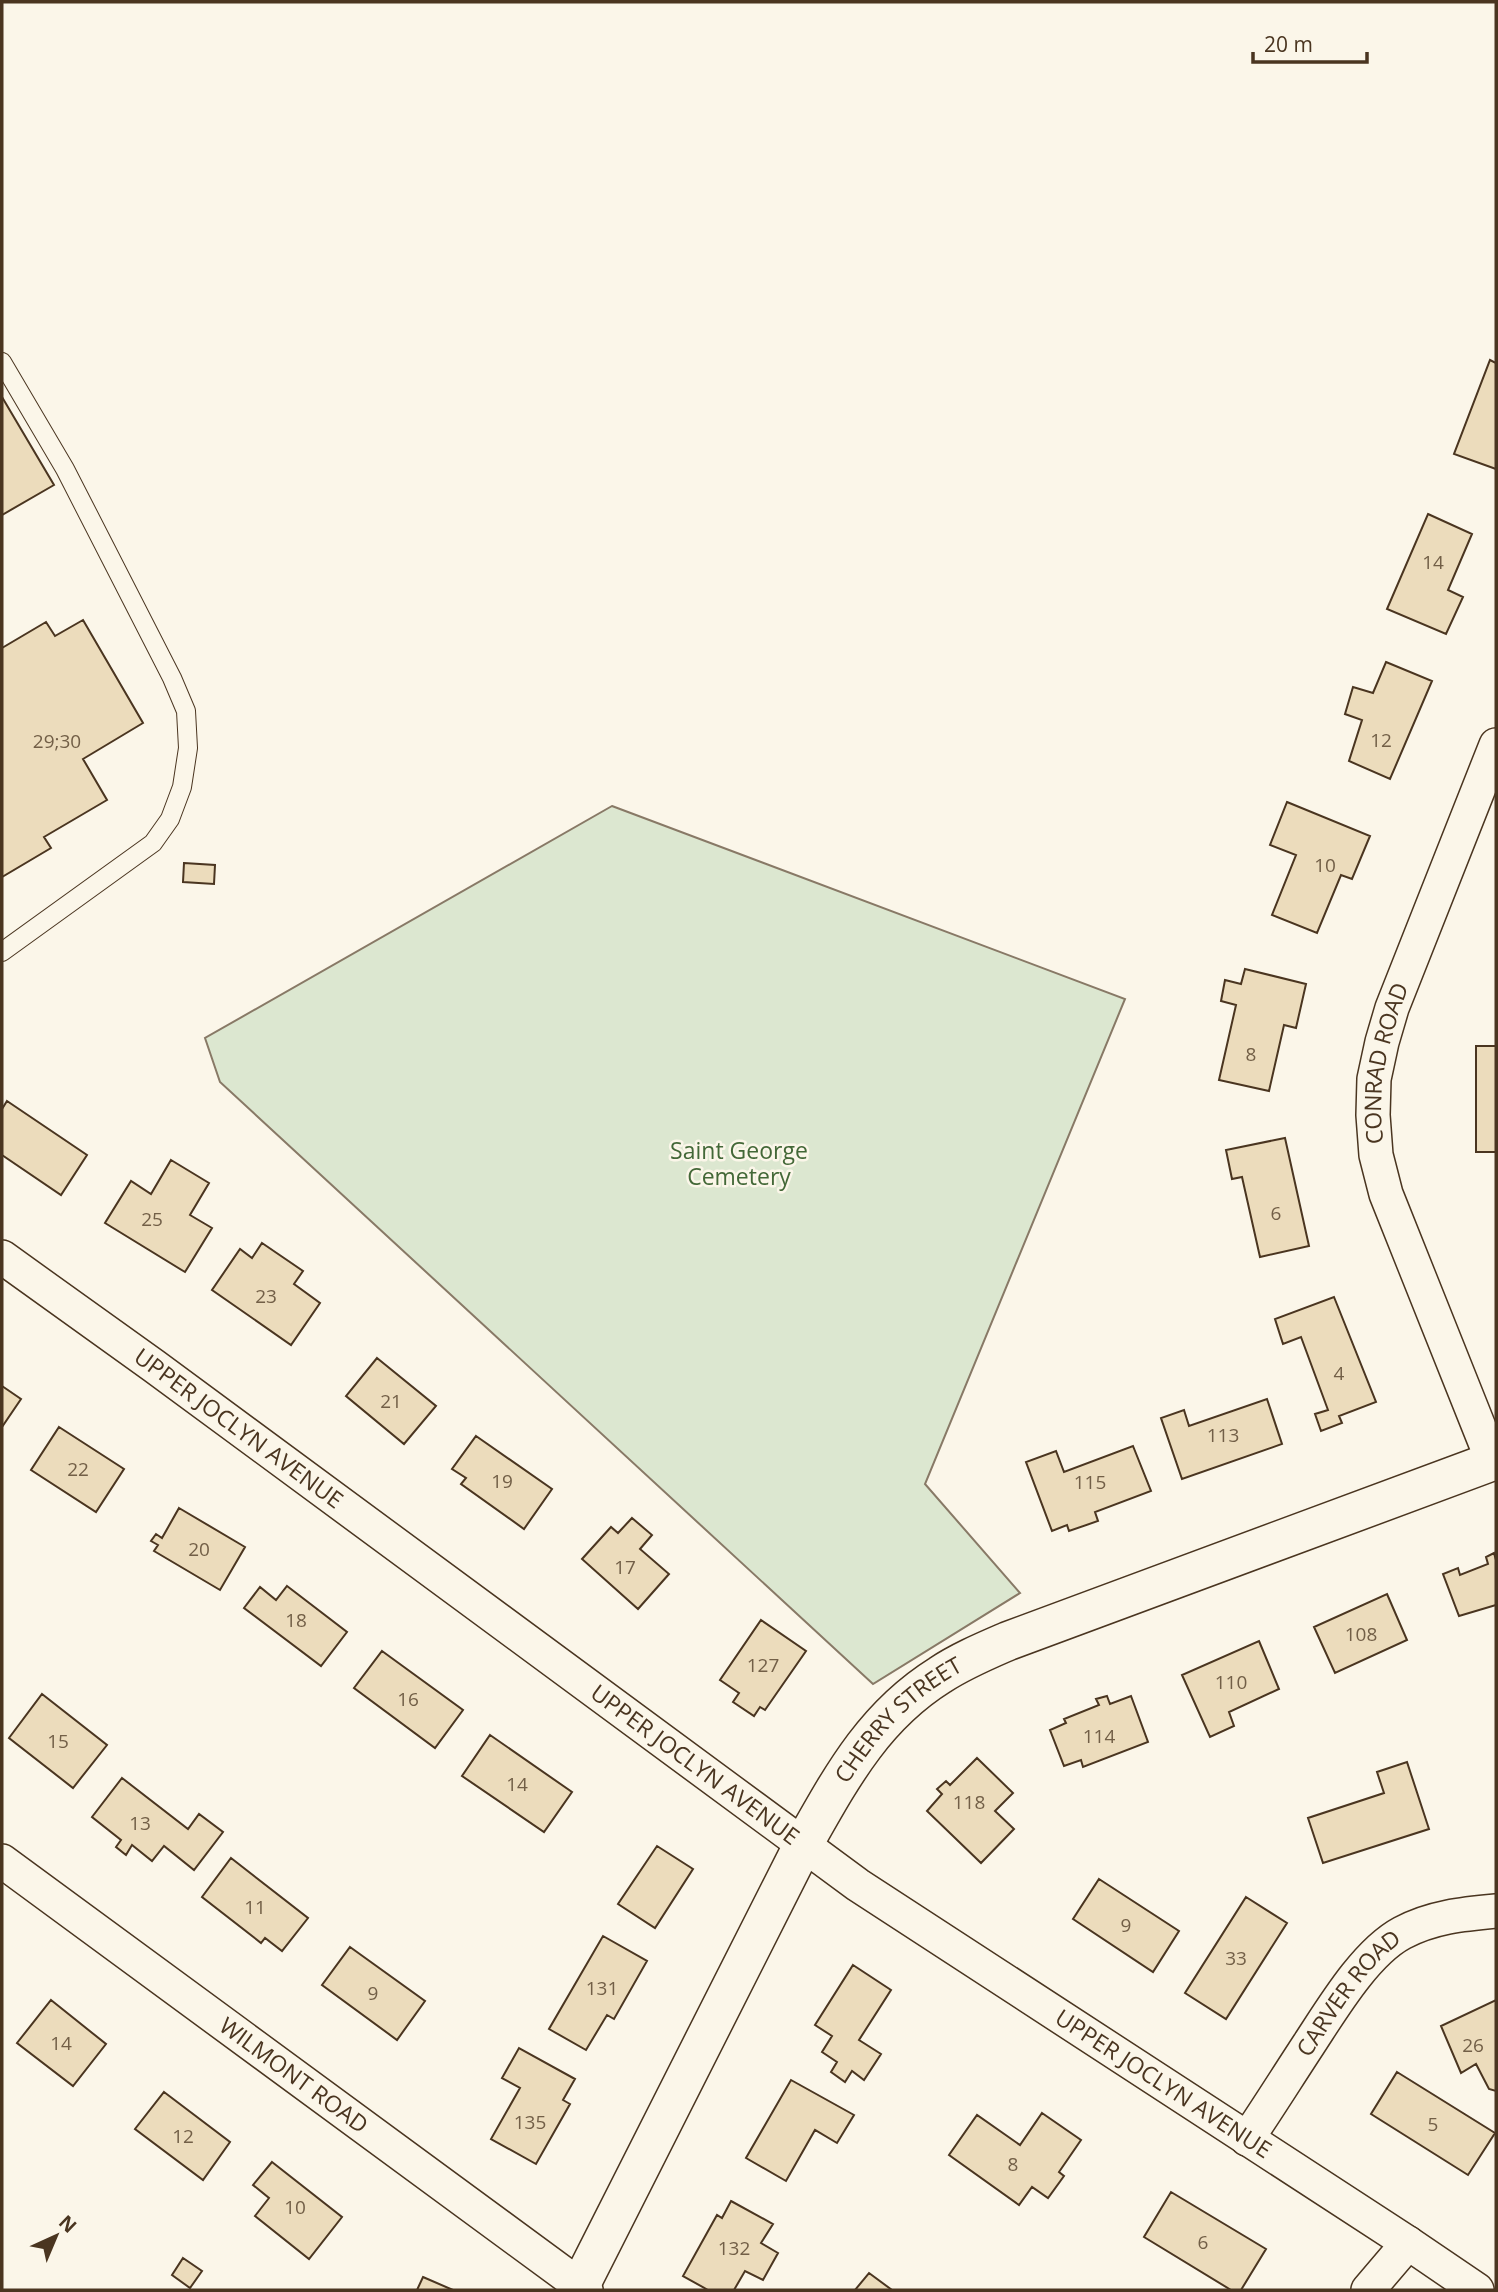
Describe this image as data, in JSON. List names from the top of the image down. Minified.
{"streets":{"street":["CONRAD ROAD","UPPER JOCLYN AVENUE","CHERRY STREET","CARVER ROAD","WILMONT ROAD"]},"crossings":[["CONRAD ROAD","CHERRY STREET"],["UPPER JOCLYN AVENUE","CHERRY STREET"],["UPPER JOCLYN AVENUE","CARVER ROAD"],["CHERRY STREET","WILMONT ROAD"]],"parks":["Saint George Cemetery"],"house_numbers":["14","12","29;30","10","8","6","25","23","4","21","113","22","19","115","20","17","18","108","127","110","16","114","15","14","118","13","11","9","33","131","9","14","26","135","5","12","8","10","6","132"],"scale_bar":"20 m","north":"top right"}
